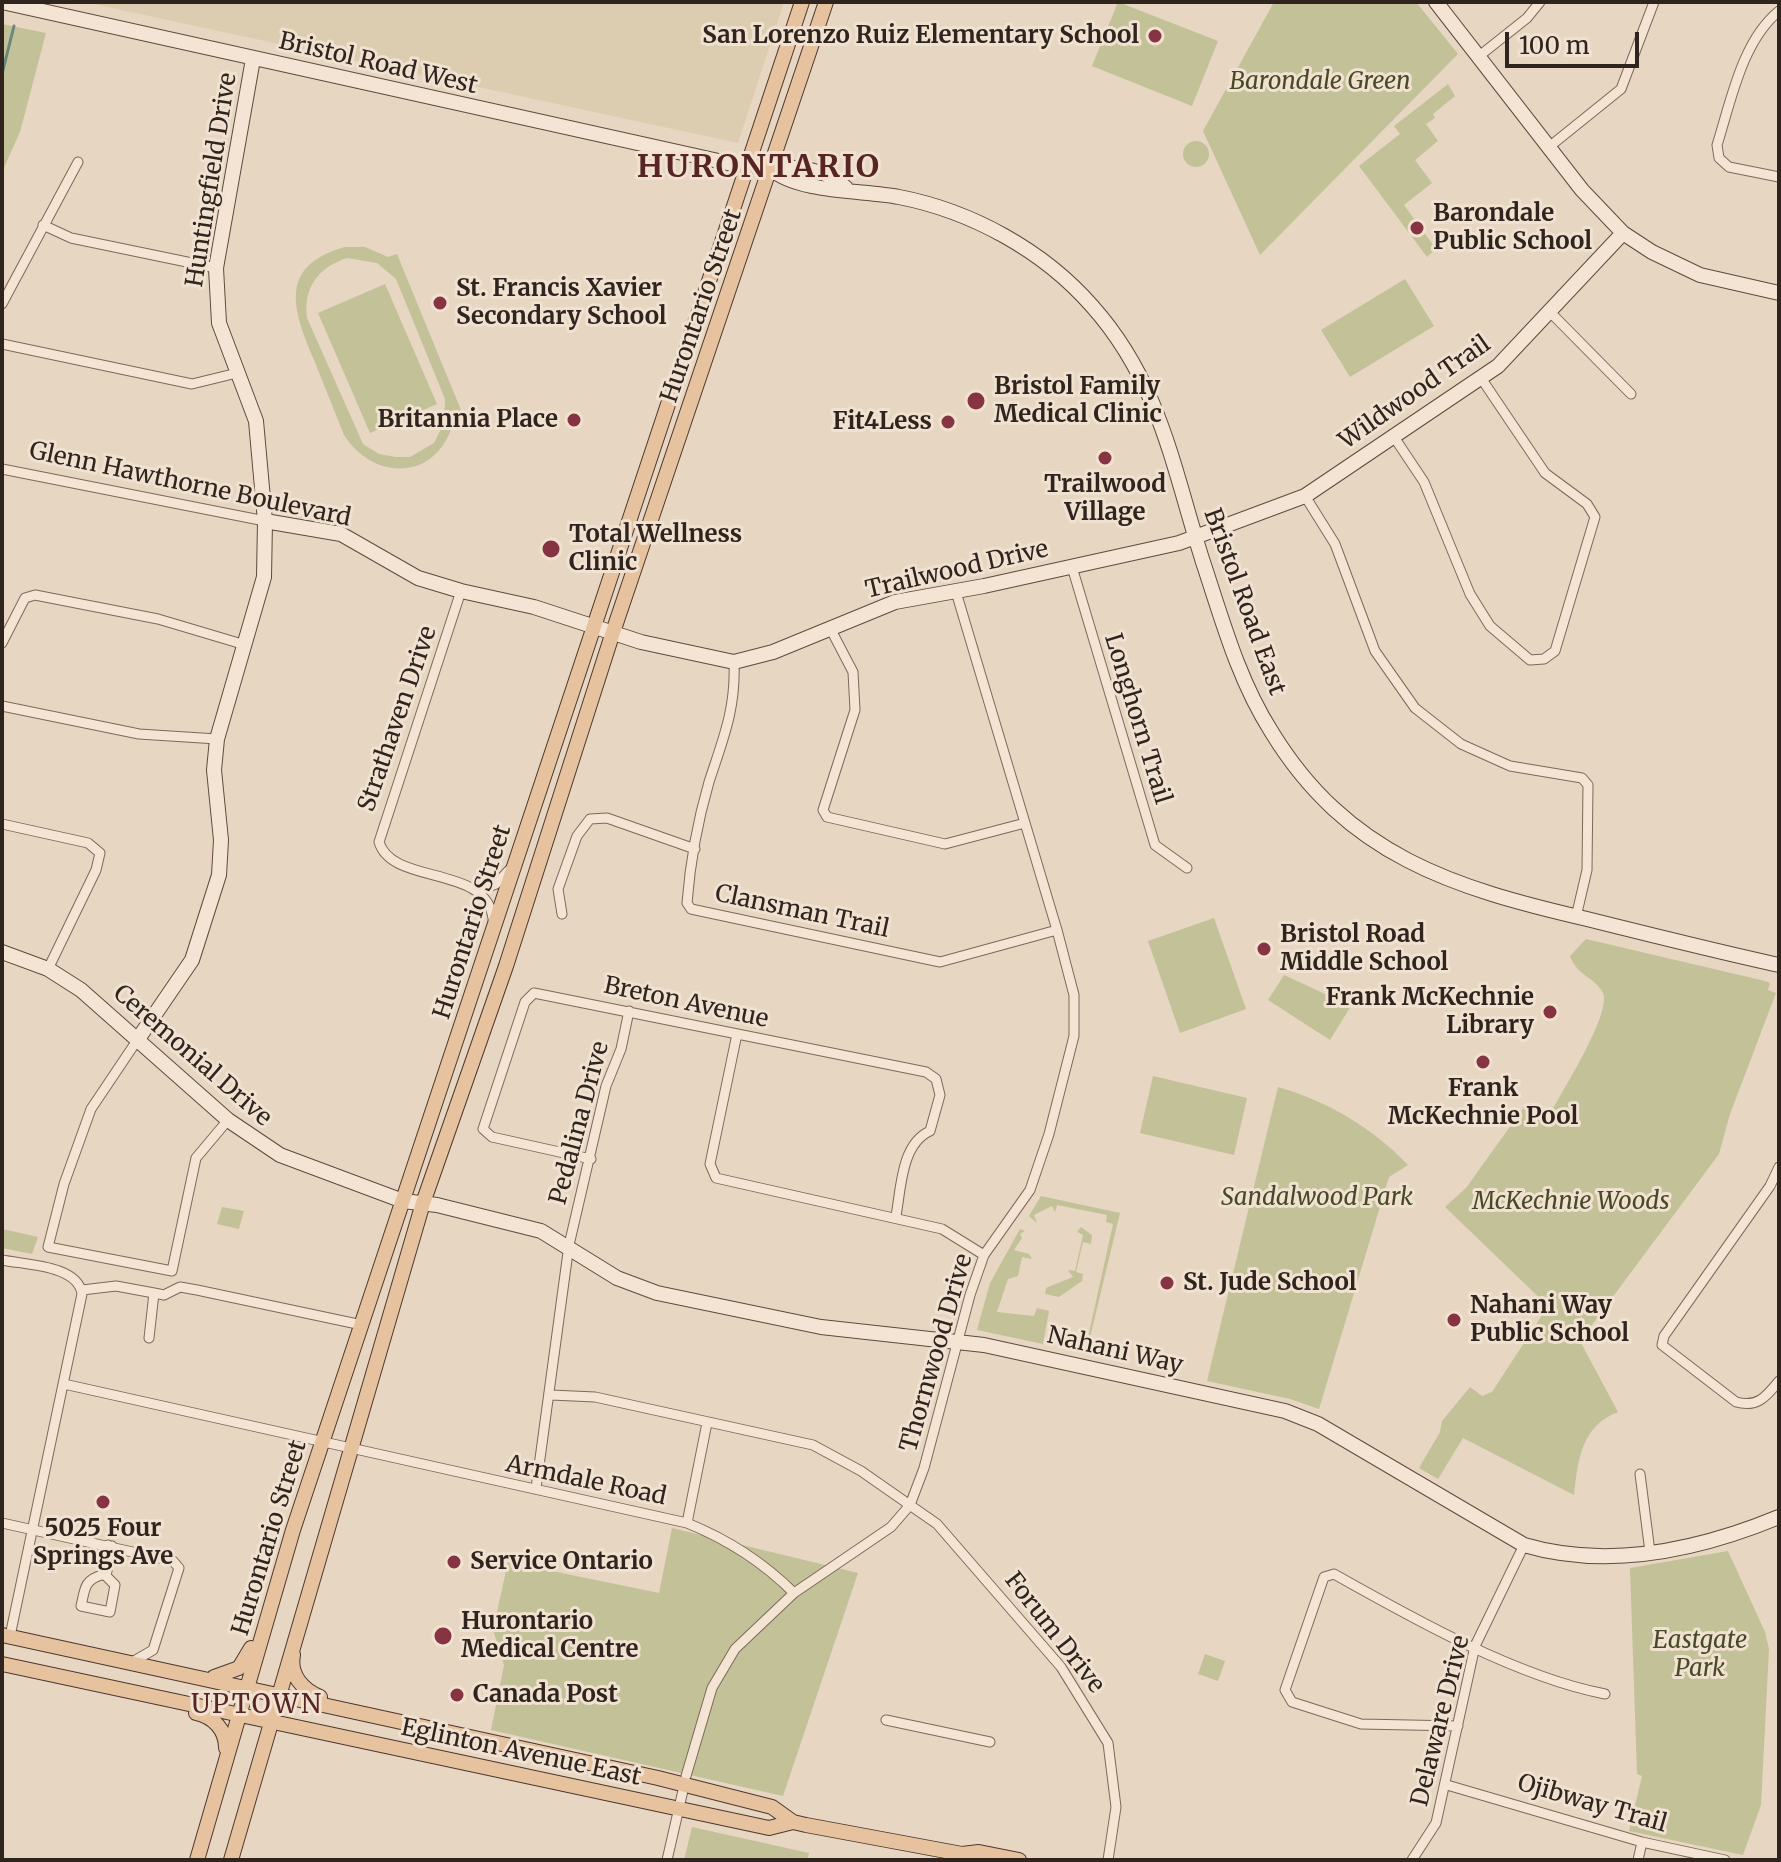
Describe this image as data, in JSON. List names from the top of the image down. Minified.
{"streets":{"main road":["Hurontario Street","Eglinton Avenue East"],"street":["Bristol Road West","Huntingfield Drive","Wildwood Trail","Glenn Hawthorne Boulevard","Trailwood Drive","Bristol Road East","Strathaven Drive","Longhorn Trail","Clansman Trail","Breton Avenue","Ceremonial Drive","Pedalina Drive","Nahani Way","Thornwood Drive","Armdale Road","Forum Drive","Delaware Drive","Ojibway Trail"]},"crossings":[["Bristol Road West","Huntingfield Drive"],["Bristol Road West","Hurontario Street"],["Bristol Road West","Bristol Road East"],["Huntingfield Drive","Glenn Hawthorne Boulevard"],["Huntingfield Drive","Ceremonial Drive"],["Hurontario Street","Glenn Hawthorne Boulevard"],["Hurontario Street","Trailwood Drive"],["Hurontario Street","Bristol Road East"],["Hurontario Street","Ceremonial Drive"],["Hurontario Street","Nahani Way"],["Hurontario Street","Armdale Road"],["Hurontario Street","Eglinton Avenue East"],["Wildwood Trail","Trailwood Drive"],["Wildwood Trail","Bristol Road East"],["Glenn Hawthorne Boulevard","Trailwood Drive"],["Glenn Hawthorne Boulevard","Strathaven Drive"],["Trailwood Drive","Bristol Road East"],["Trailwood Drive","Longhorn Trail"],["Trailwood Drive","Clansman Trail"],["Trailwood Drive","Thornwood Drive"],["Clansman Trail","Thornwood Drive"],["Breton Avenue","Pedalina Drive"],["Ceremonial Drive","Nahani Way"],["Pedalina Drive","Nahani Way"],["Pedalina Drive","Armdale Road"],["Pedalina Drive","Forum Drive"],["Nahani Way","Thornwood Drive"],["Nahani Way","Delaware Drive"],["Thornwood Drive","Armdale Road"],["Thornwood Drive","Forum Drive"],["Thornwood Drive","Eglinton Avenue East"],["Delaware Drive","Ojibway Trail"]],"districts":["HURONTARIO","UPTOWN"],"parks":["Barondale Green","Sandalwood Park","McKechnie Woods","Eastgate Park"],"places":["San Lorenzo Ruiz Elementary School","Barondale Public School","St. Francis Xavier Secondary School","Bristol Family Medical Clinic","Britannia Place","Fit4Less","Trailwood Village","Total Wellness Clinic","Bristol Road Middle School","Frank McKechnie Library","Frank McKechnie Pool","St. Jude School","Nahani Way Public School","5025 Four Springs Ave","Service Ontario","Hurontario Medical Centre","Canada Post"],"scale_bar":"100 m"}
